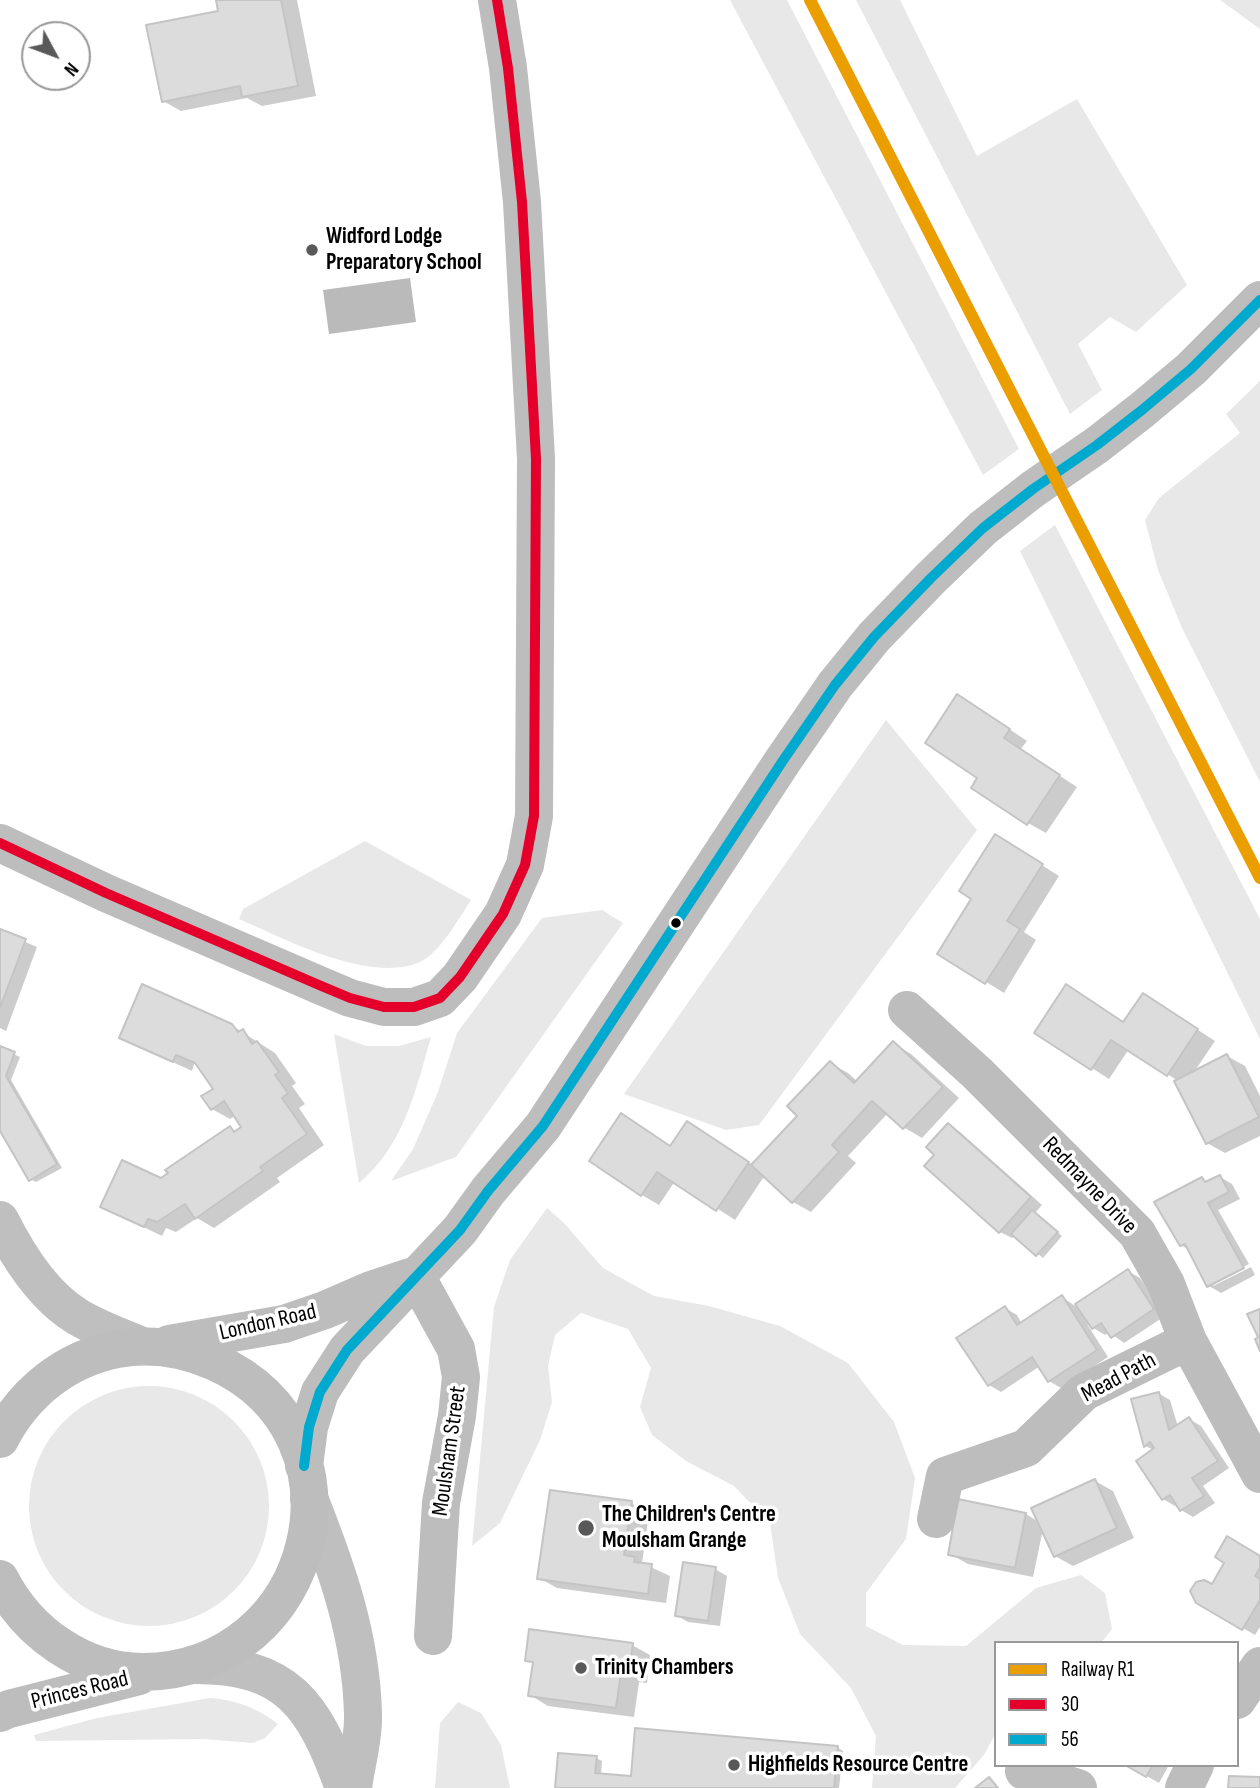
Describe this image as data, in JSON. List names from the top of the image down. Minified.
{"streets":{"street":["Redmayne Drive","London Road","Mead Path","Moulsham Street","Princes Road"]},"crossings":[["Redmayne Drive","Mead Path"],["London Road","Moulsham Street"],["London Road","Princes Road"]],"places":["Widford Lodge Preparatory School","The Children's Centre Moulsham Grange","Trinity Chambers","Highfields Resource Centre"],"lines":["rail line R1","transit line 30","transit line 56"],"legend":["Railway R1","30","56"],"north":"bottom right"}
